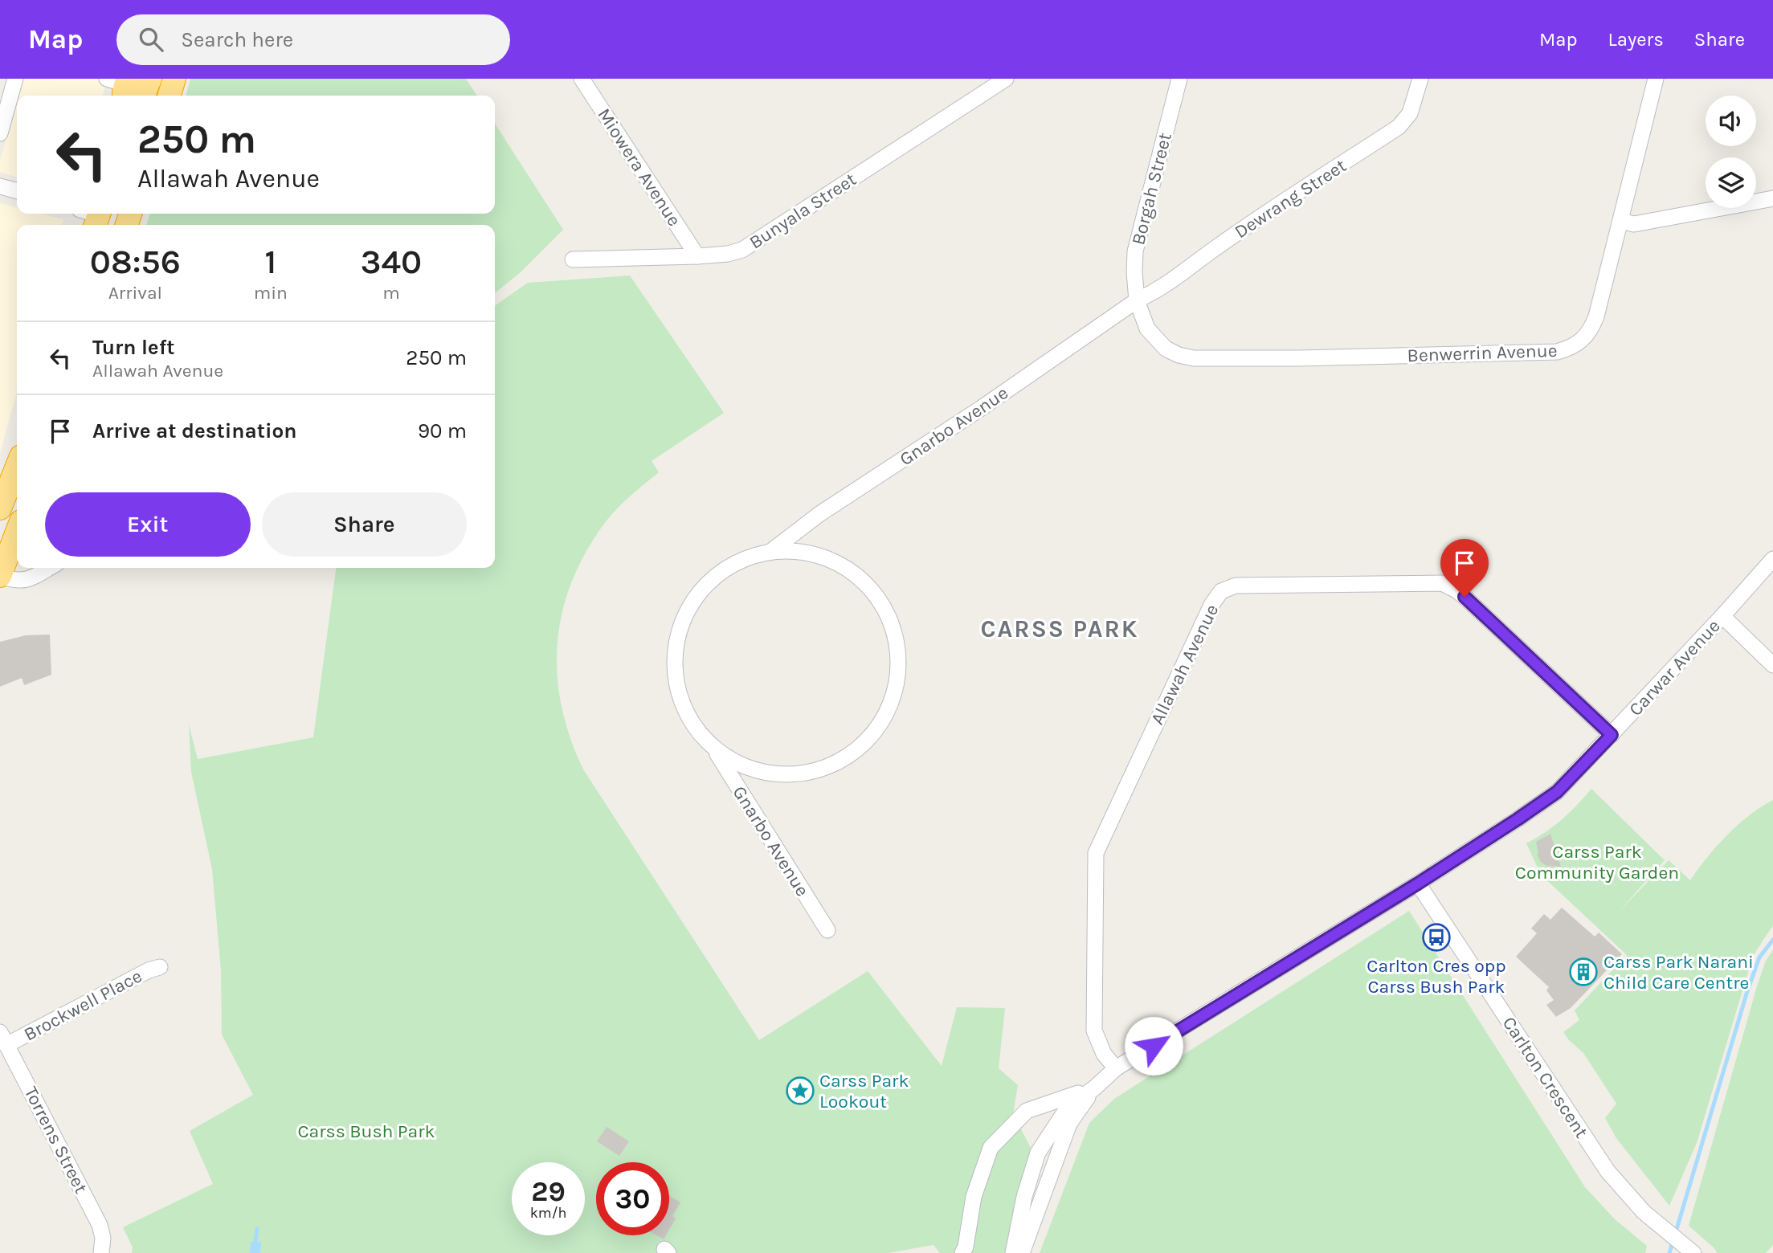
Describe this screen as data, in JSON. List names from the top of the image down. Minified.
{"streets":{"street":["Miowera Avenue","Borgah Street","Dewrang Street","Bunyala Street","Benwerrin Avenue","Gnarbo Avenue","Allawah Avenue","Carwar Avenue","Brockwell Place","Carlton Crescent","Torrens Street"]},"crossings":[["Miowera Avenue","Bunyala Street"],["Borgah Street","Dewrang Street"],["Borgah Street","Benwerrin Avenue"],["Borgah Street","Gnarbo Avenue"],["Dewrang Street","Benwerrin Avenue"],["Dewrang Street","Gnarbo Avenue"],["Benwerrin Avenue","Gnarbo Avenue"],["Allawah Avenue","Carwar Avenue"],["Carwar Avenue","Carlton Crescent"],["Brockwell Place","Torrens Street"]],"districts":["CARSS PARK"],"parks":["Carss Park Community Garden","Carss Bush Park"],"places":{"bus stop":["Carlton Cres opp Carss Bush Park"],"building":["Carss Park Narani Child Care Centre"],"place":["Carss Park Lookout"]},"page":{"header":"Map","search":"Search here","nav":["Map","Layers","Share"],"turn":["250 m","Allawah Avenue"],"eta":["08:56","Arrival","1","min","340","m"],"list":[{"name":"Turn left","note":"Allawah Avenue","value":"250 m"},{"name":"Arrive at destination","value":"90 m"}],"buttons":["Exit","Share"],"speed":"29 km/h","limit":"30"}}
